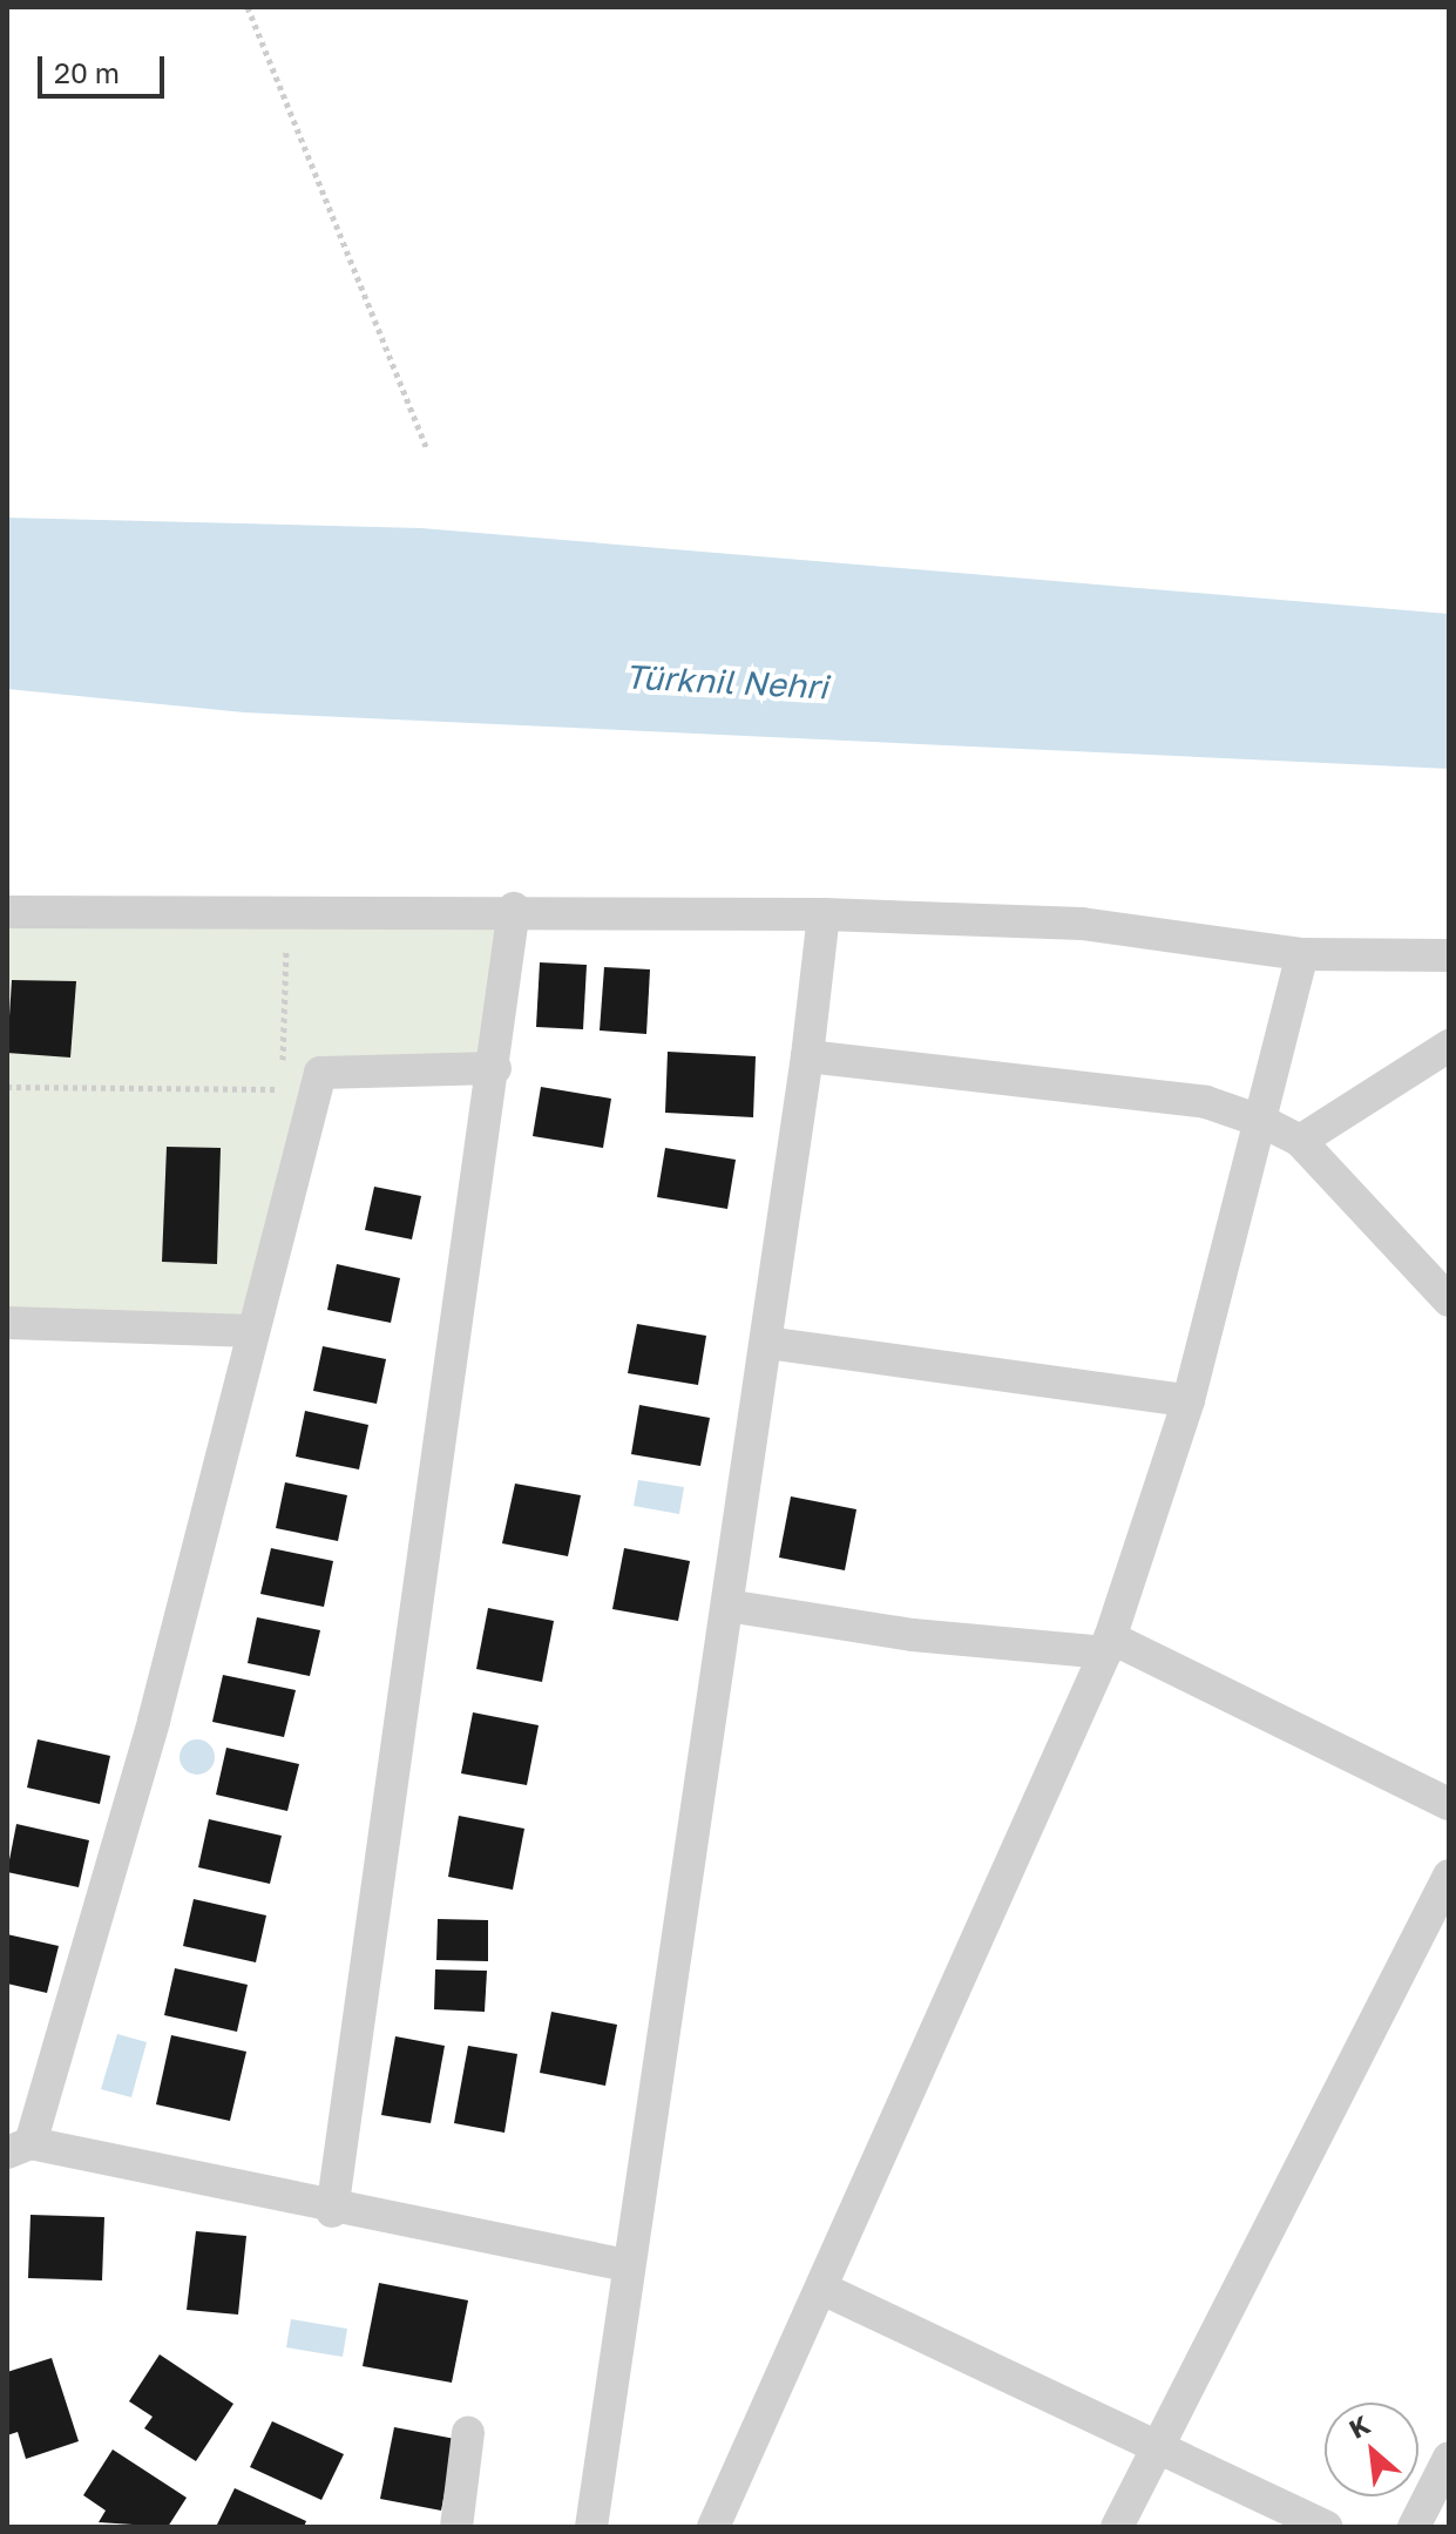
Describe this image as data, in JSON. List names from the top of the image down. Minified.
{"water":["Türknil Nehri"],"scale_bar":"20 m","north":"top left"}
